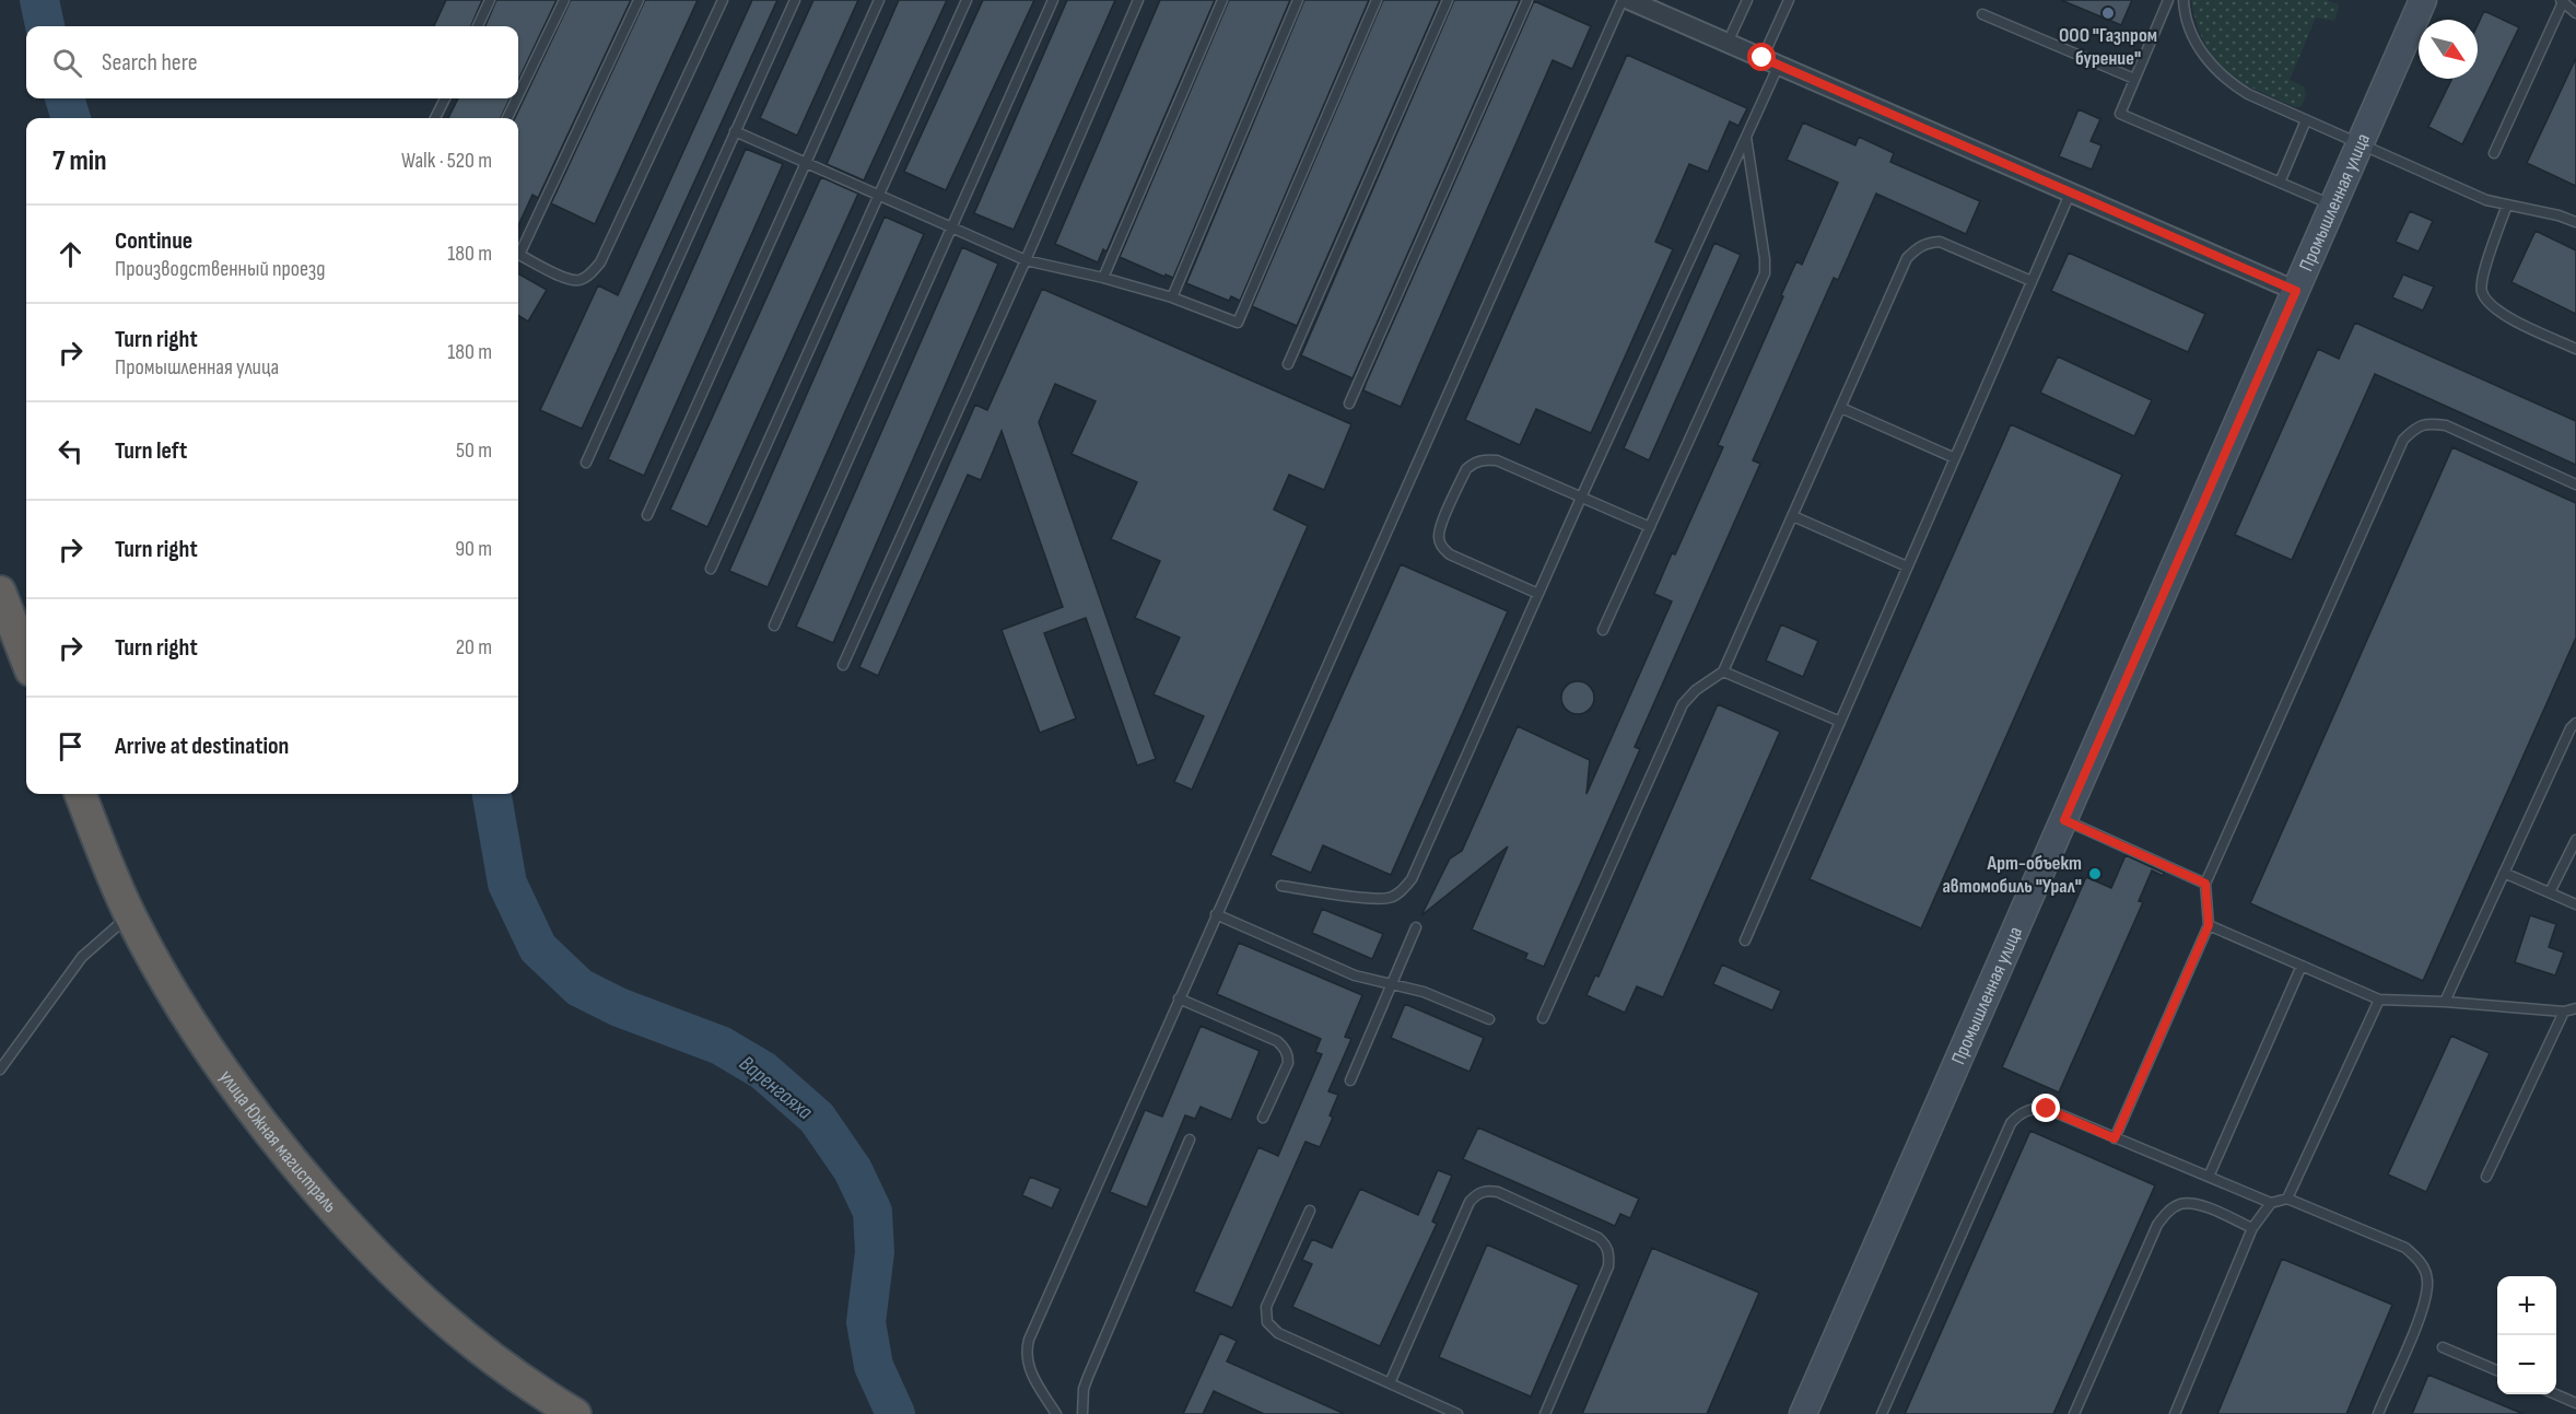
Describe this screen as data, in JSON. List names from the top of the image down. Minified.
{"streets":{"highway":["улица Южная магистраль"],"main road":["Промышленная улица"]},"water":["Варенгаяха"],"places":["ООО \"Газпром бурение\"","Арт-объект автомобиль \"Урал\""],"north":"bottom right","page":{"search":"Search here","heading":["7 min","Walk · 520 m"],"list":[["Continue","Производственный проезд","180 m"],["Turn right","Промышленная улица","180 m"],["Turn left","50 m"],["Turn right","90 m"],["Turn right","20 m"],"Arrive at destination"],"map_buttons":["+","−"]}}
